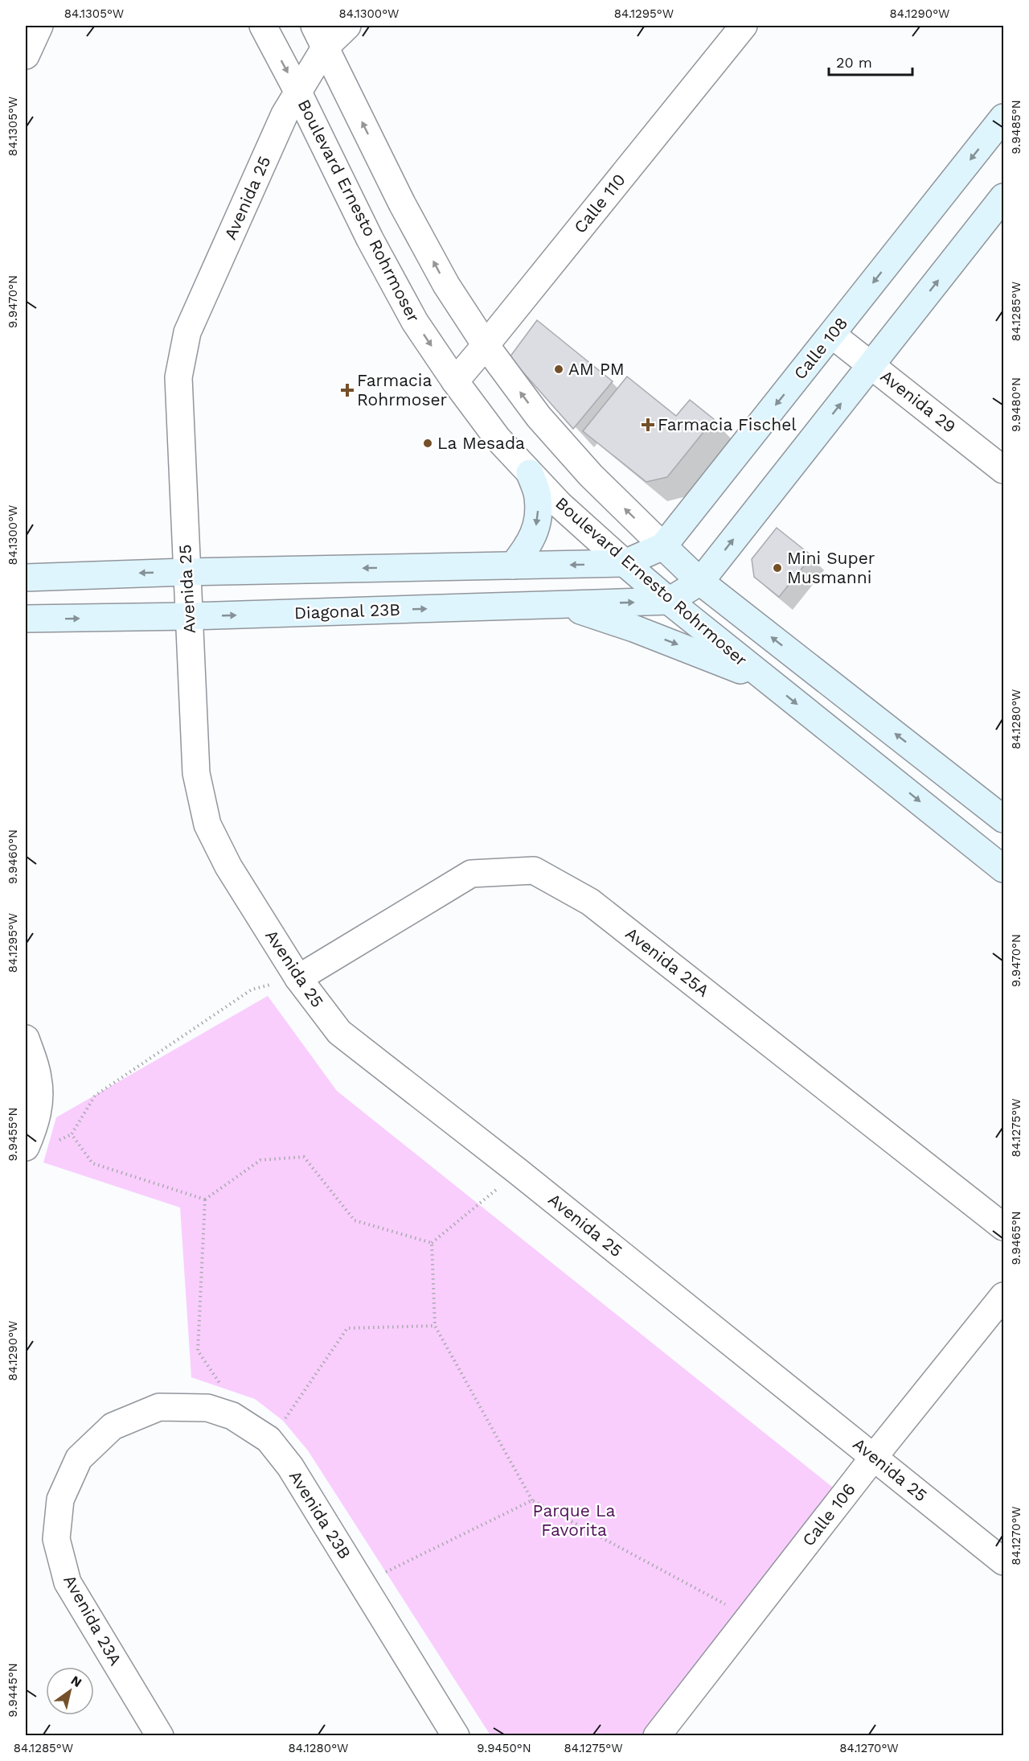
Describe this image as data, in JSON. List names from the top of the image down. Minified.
{"streets":{"main road":["Boulevard Ernesto Rohrmoser","Calle 108","Diagonal 23B"],"street":["Avenida 25","Calle 110","Avenida 29","Avenida 25A","Avenida 23B","Calle 106","Avenida 23A"]},"crossings":[["Avenida 25","Boulevard Ernesto Rohrmoser"],["Avenida 25","Diagonal 23B"],["Avenida 25","Avenida 25A"],["Avenida 25","Calle 106"],["Calle 110","Boulevard Ernesto Rohrmoser"],["Boulevard Ernesto Rohrmoser","Calle 108"],["Boulevard Ernesto Rohrmoser","Diagonal 23B"],["Calle 108","Avenida 29"],["Avenida 23B","Avenida 23A"]],"parks":["Parque La Favorita"],"places":{"other":["AM PM","La Mesada","Mini Super Musmanni"],"health":["Farmacia Rohrmoser","Farmacia Fischel"]},"scale_bar":"20 m","north":"top right","coordinates":["84.1305°W","84.1300°W","84.1295°W","84.1290°W","9.9485°N","9.9470°N","84.1285°W","9.9480°N","84.1280°W","9.9460°N","84.1275°W","9.9455°N","9.9465°N","84.1270°W","9.9445°N","9.9450°N"]}
